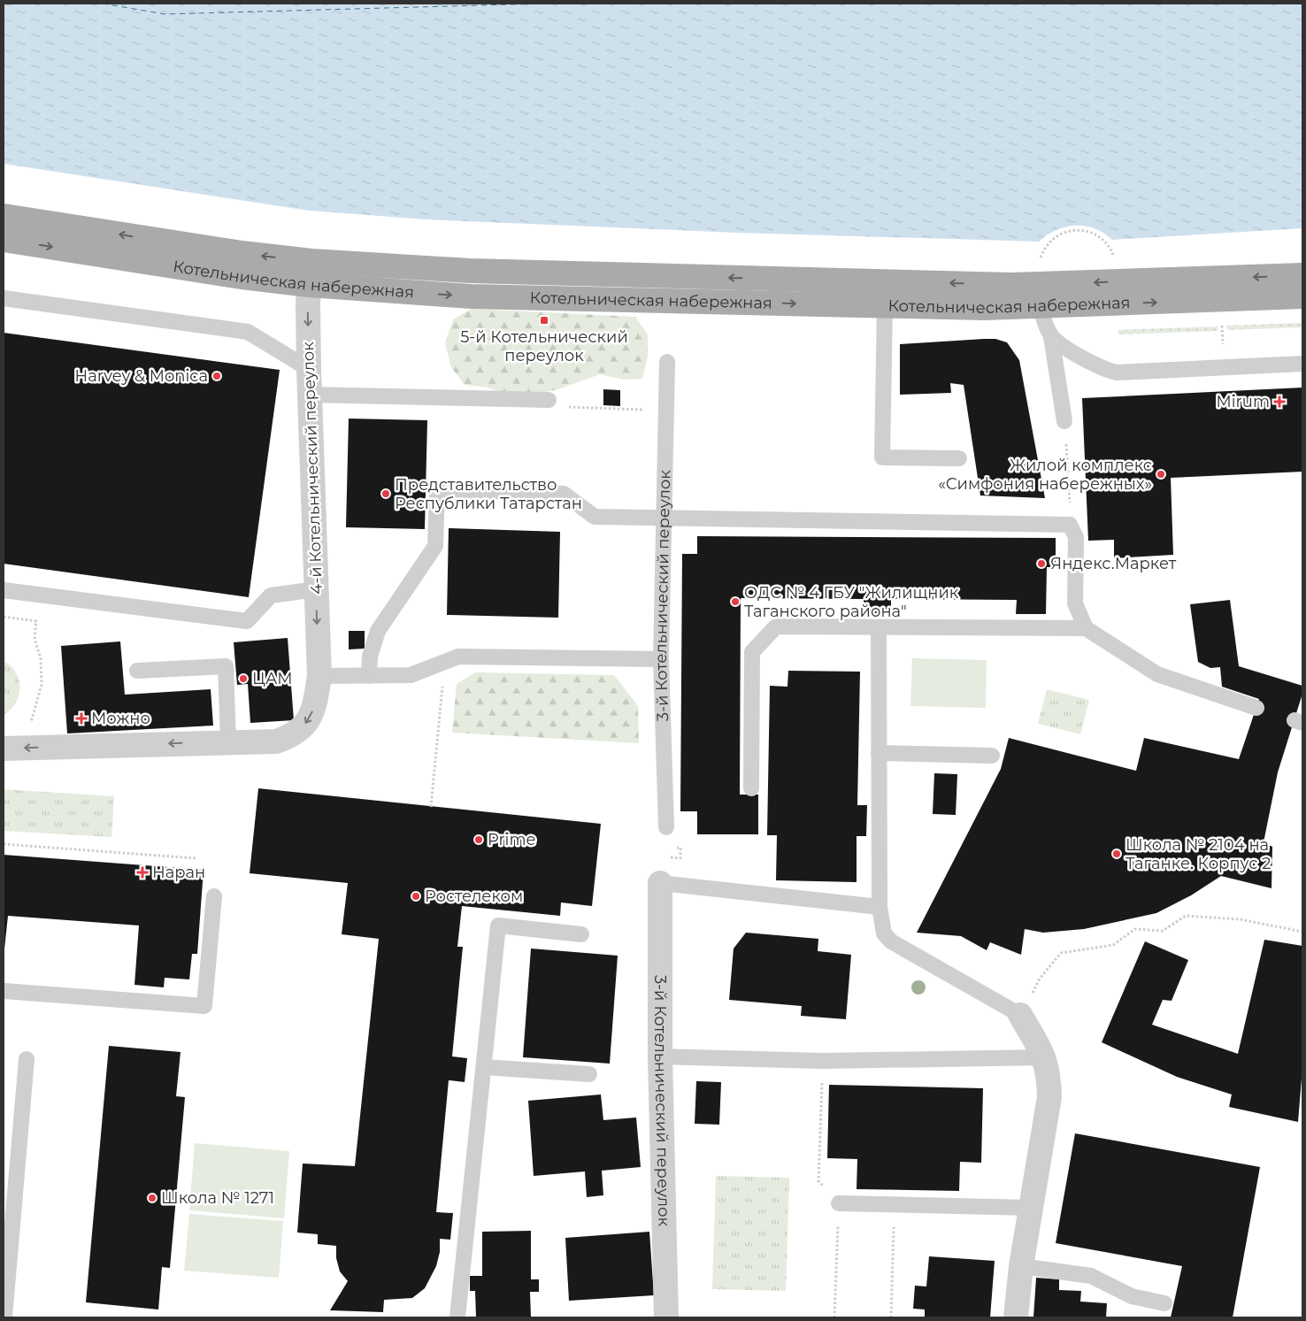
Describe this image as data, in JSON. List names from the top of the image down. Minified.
{"streets":{"main road":["Котельническая набережная"],"street":["4-й Котельнический переулок","3-й Котельнический переулок"]},"crossings":[["Котельническая набережная","4-й Котельнический переулок"]],"places":{"transit":["5-й Котельнический переулок"],"other":["Harvey & Monica","Жилой комплекс «Симфония набережных»","Представительство Республики Татарстан","Яндекс.Маркет","ОДС № 4 ГБУ \"Жилищник Таганского района\"","ЦАМ","Prime","Школа № 2104 на Таганке. Корпус 2","Ростелеком","Школа № 1271"],"health":["Mirum","Можно","Наран"]}}
